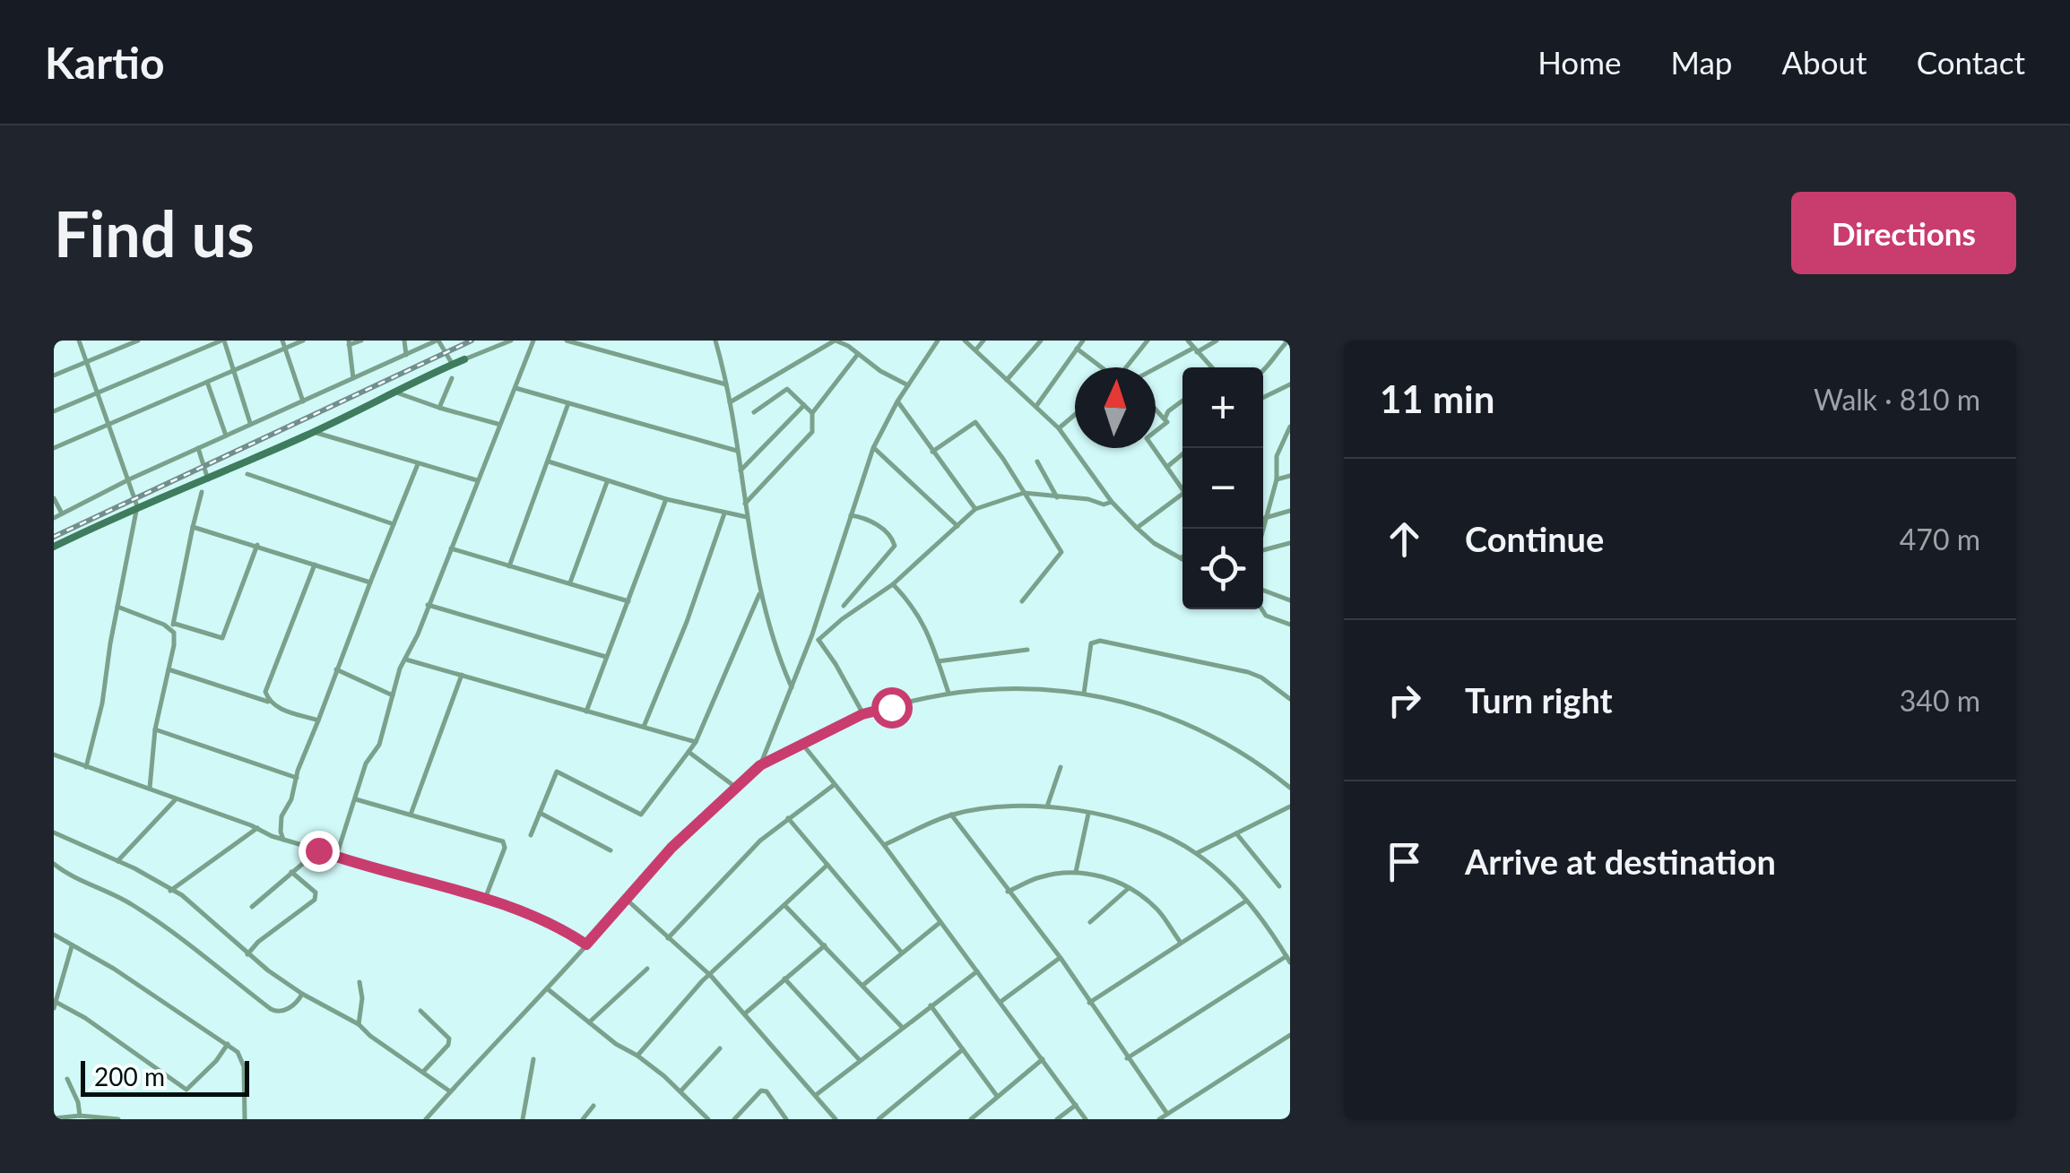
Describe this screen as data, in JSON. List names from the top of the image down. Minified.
{"scale_bar":"200 m","north":"top","page":{"header":"Kartio","nav":["Home","Map","About","Contact"],"buttons":"Directions","title":"Find us","heading":["11 min","Walk · 810 m"],"map_buttons":["+","−"],"list":[["Continue","470 m"],["Turn right","340 m"],"Arrive at destination"],"scale":"200 m"}}
